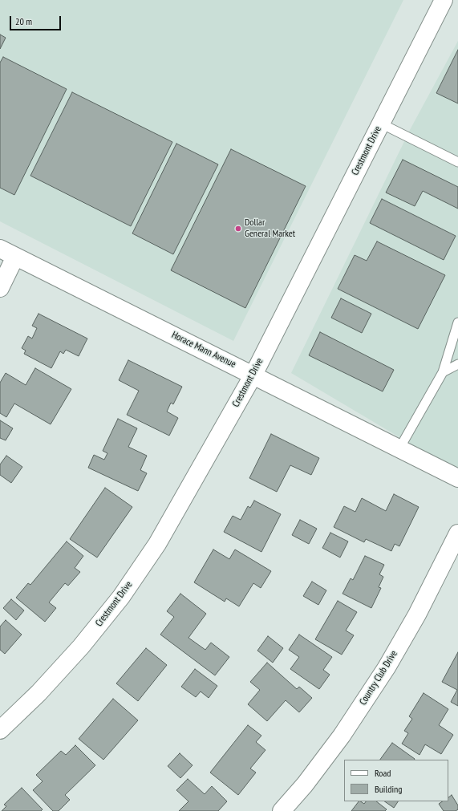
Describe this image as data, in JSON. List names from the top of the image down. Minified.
{"streets":{"street":["Crestmont Drive","Horace Mann Avenue","Country Club Drive"]},"crossings":[["Crestmont Drive","Horace Mann Avenue"]],"places":["Dollar General Market"],"legend":["Road","Building"],"scale_bar":"20 m"}
